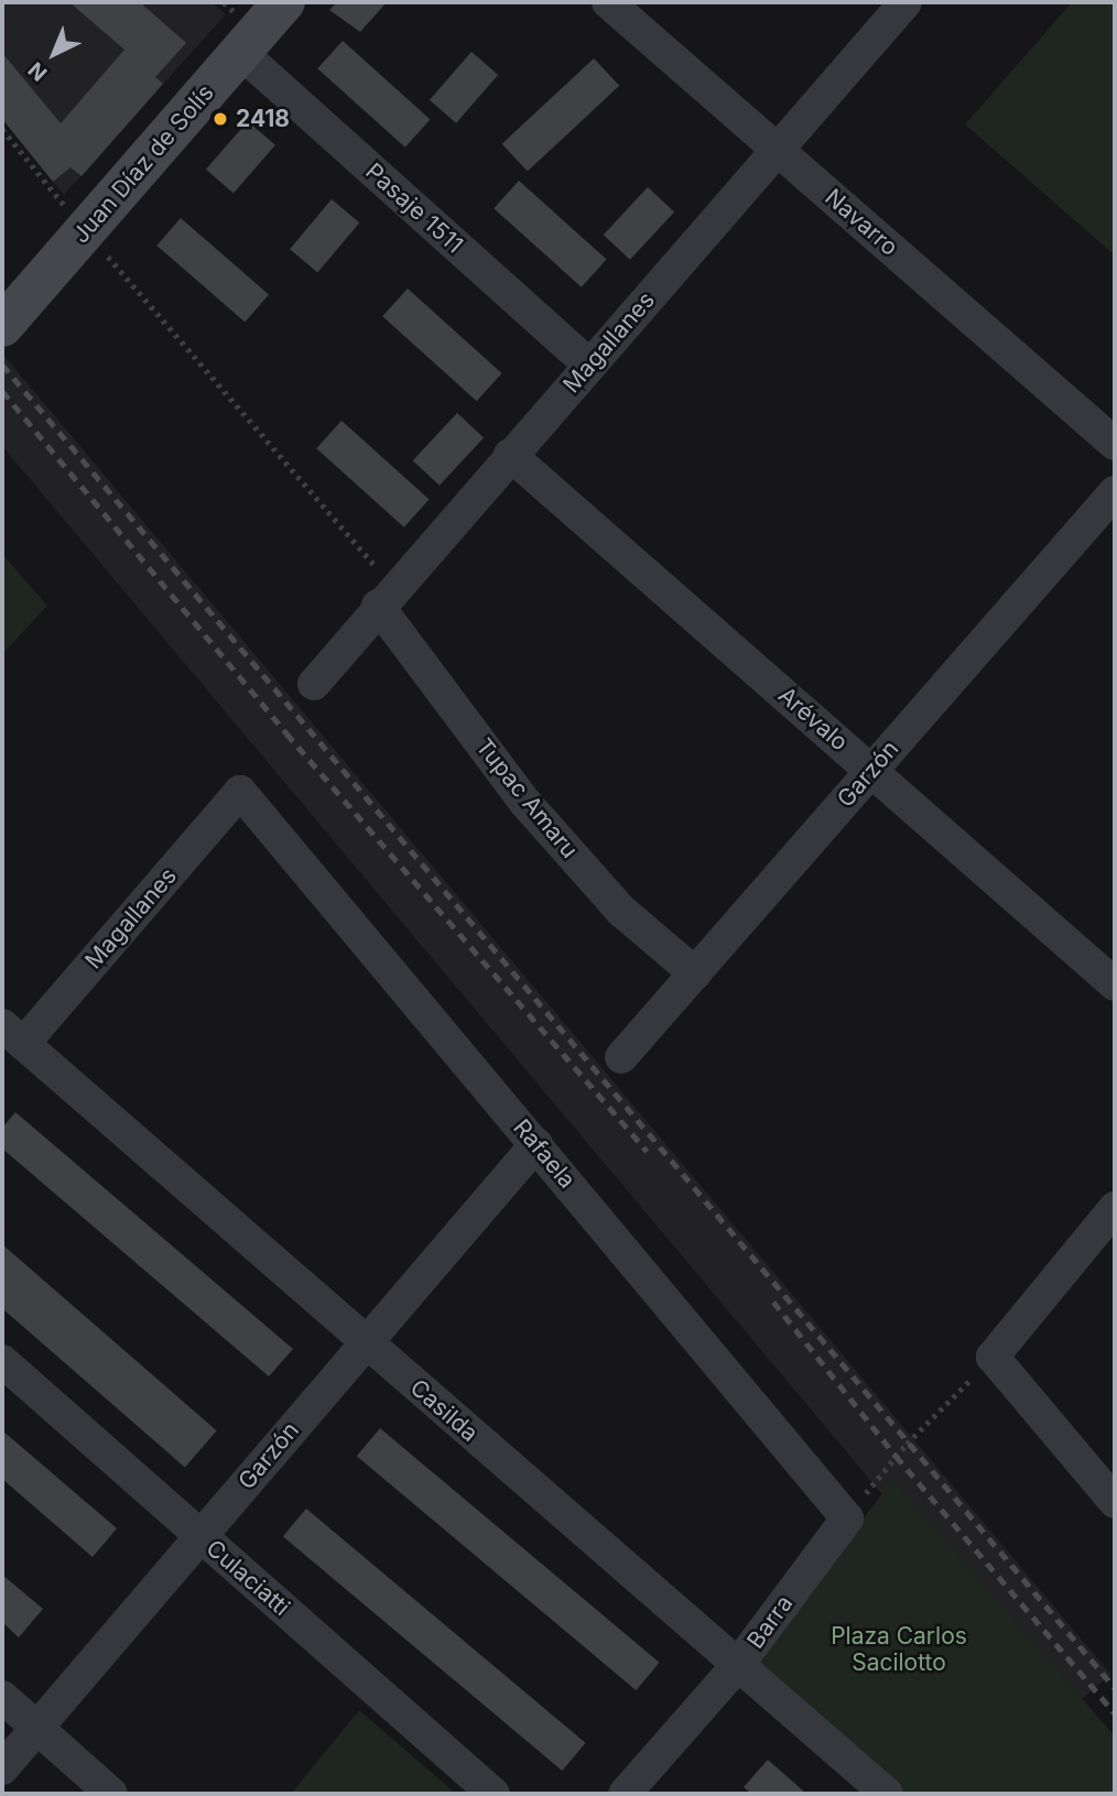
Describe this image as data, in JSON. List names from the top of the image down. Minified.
{"streets":{"main road":["Juan Díaz de Solís"],"street":["Pasaje 1511","Navarro","Magallanes","Arévalo","Garzón","Tupac Amaru","Rafaela","Casilda","Culaciatti","Barra"]},"crossings":[["Juan Díaz de Solís","Pasaje 1511"],["Pasaje 1511","Magallanes"],["Navarro","Magallanes"],["Magallanes","Arévalo"],["Magallanes","Tupac Amaru"],["Magallanes","Rafaela"],["Magallanes","Casilda"],["Arévalo","Garzón"],["Garzón","Tupac Amaru"],["Garzón","Rafaela"],["Garzón","Casilda"],["Garzón","Culaciatti"],["Rafaela","Barra"],["Casilda","Barra"]],"parks":["Plaza Carlos Sacilotto"],"places":["2418"],"north":"bottom left"}
